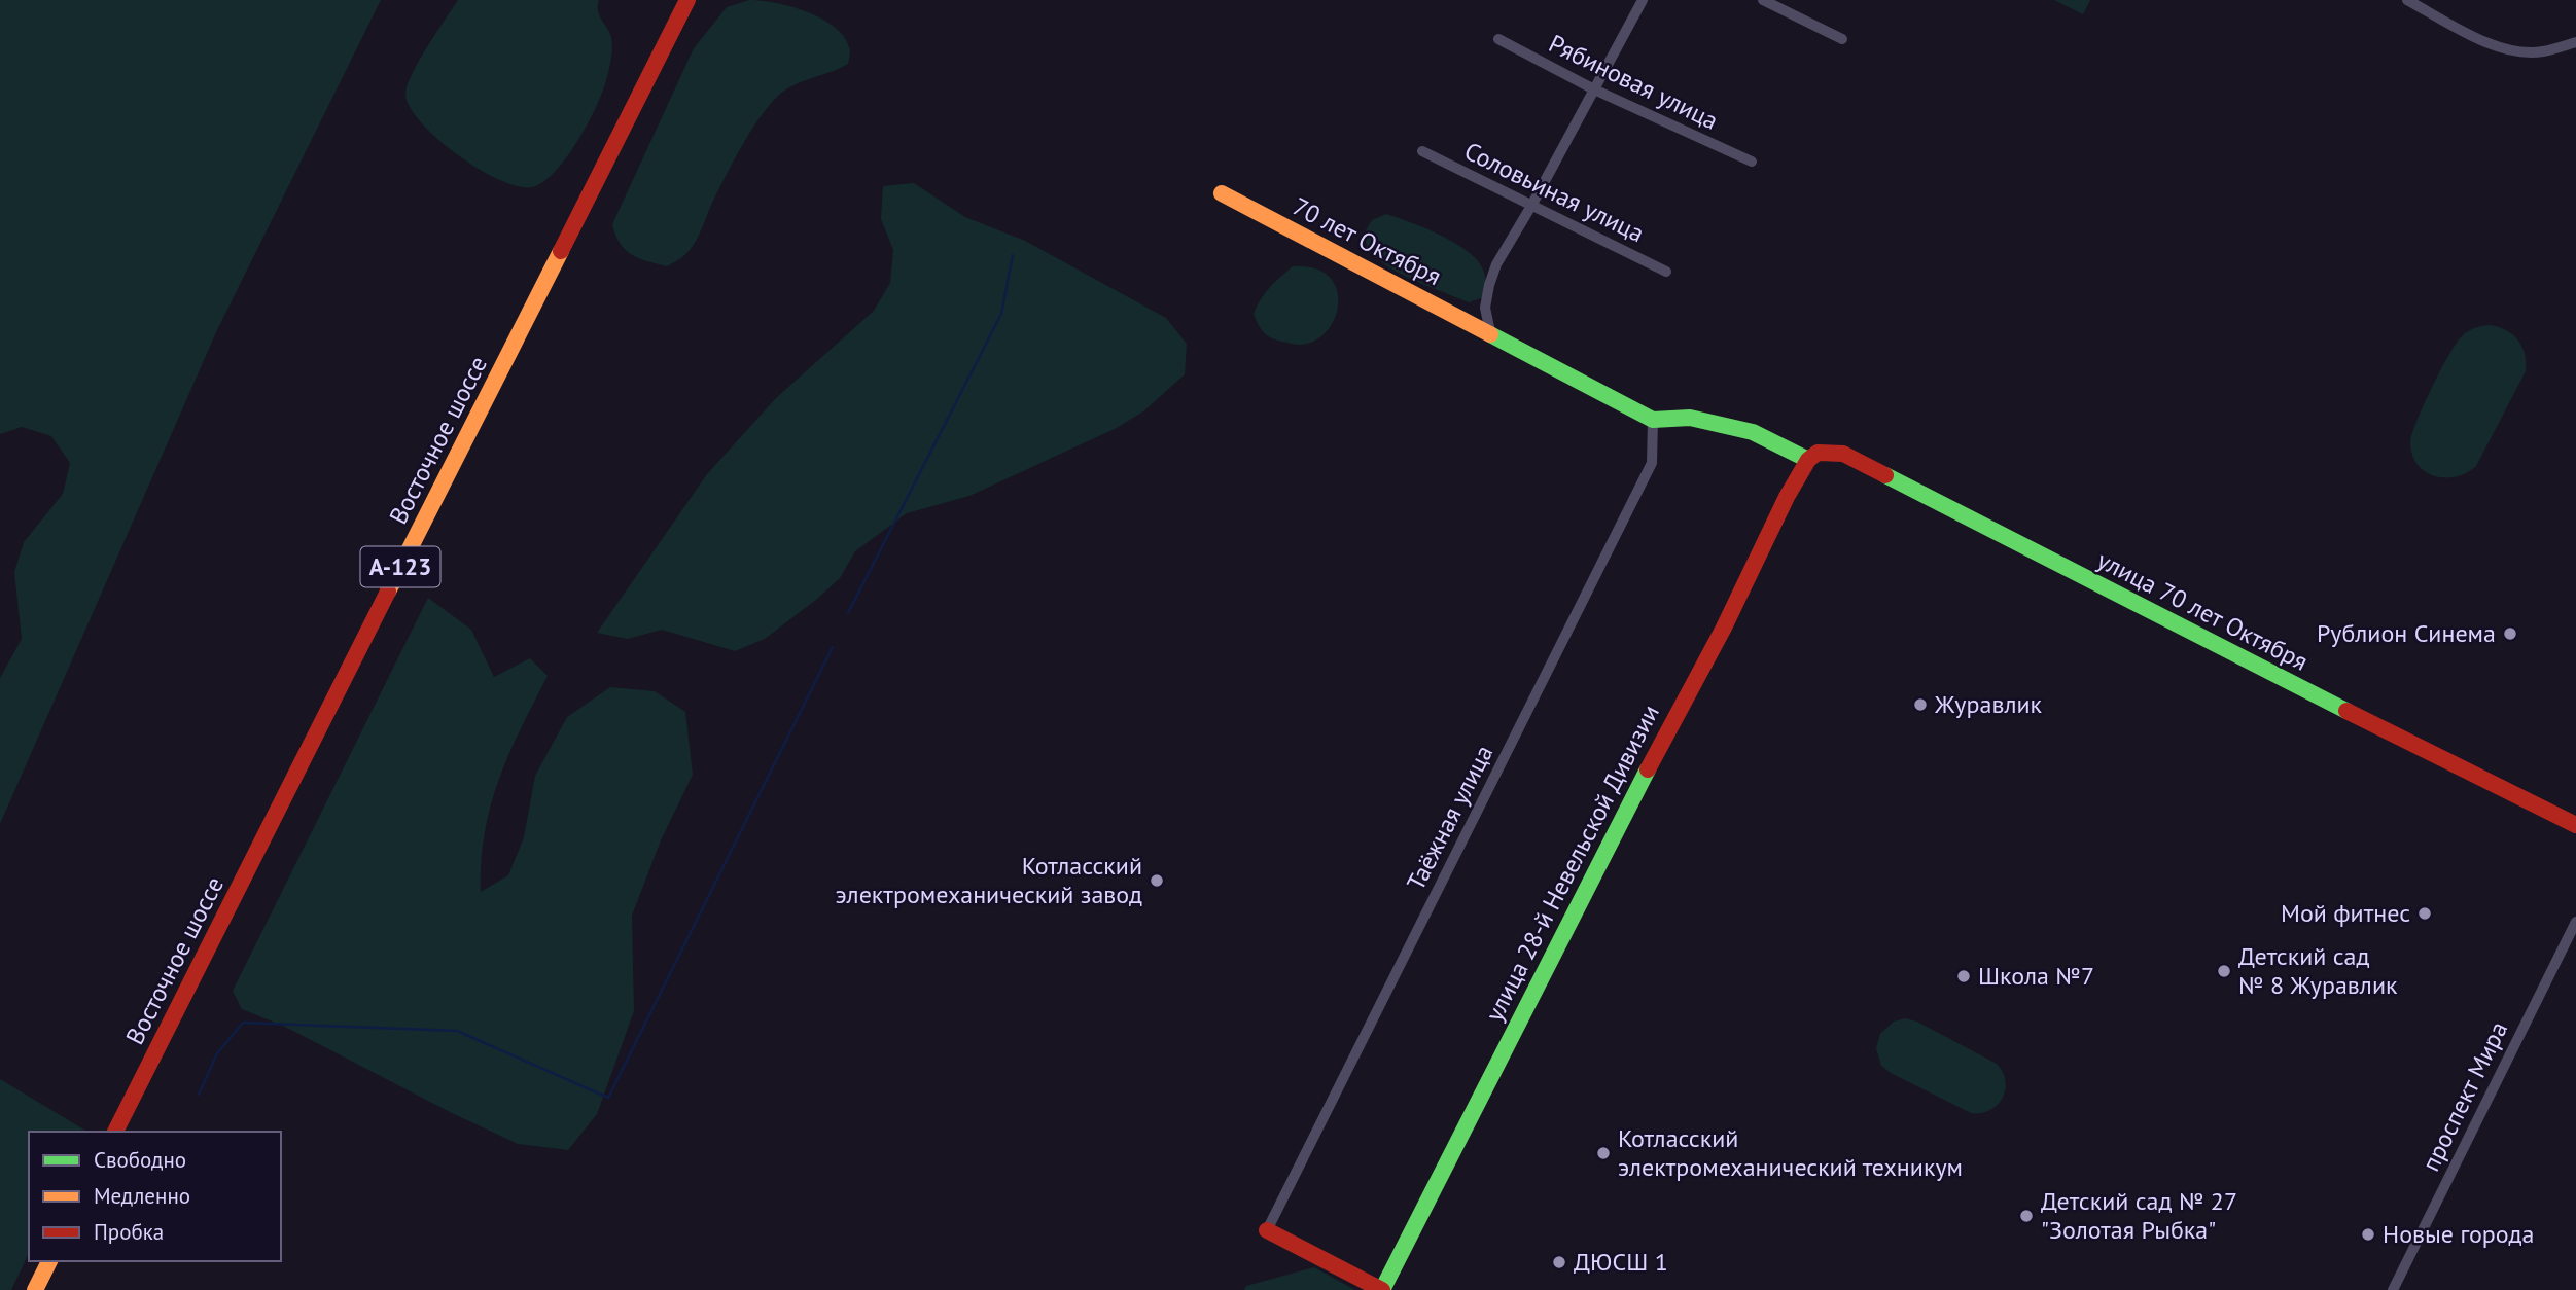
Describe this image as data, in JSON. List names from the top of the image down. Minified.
{"streets":{"street":["Рябиновая улица","Соловьиная улица","70 лет Октября","Восточное шоссе","А-123","улица 70 лет Октября","Таёжная улица","улица 28-й Невельской Дивизии","проспект Мира"]},"crossings":[["70 лет Октября","Таёжная улица"],["улица 70 лет Октября","улица 28-й Невельской Дивизии"]],"places":["Рублион Синема","Журавлик","Котласский электромеханический завод","Мой фитнес","Детский сад № 8 Журавлик","Школа №7","Котласский электромеханический техникум","Детский сад № 27 \"Золотая Рыбка\"","Новые города","ДЮСШ 1"],"legend":["Свободно","Медленно","Пробка"]}
